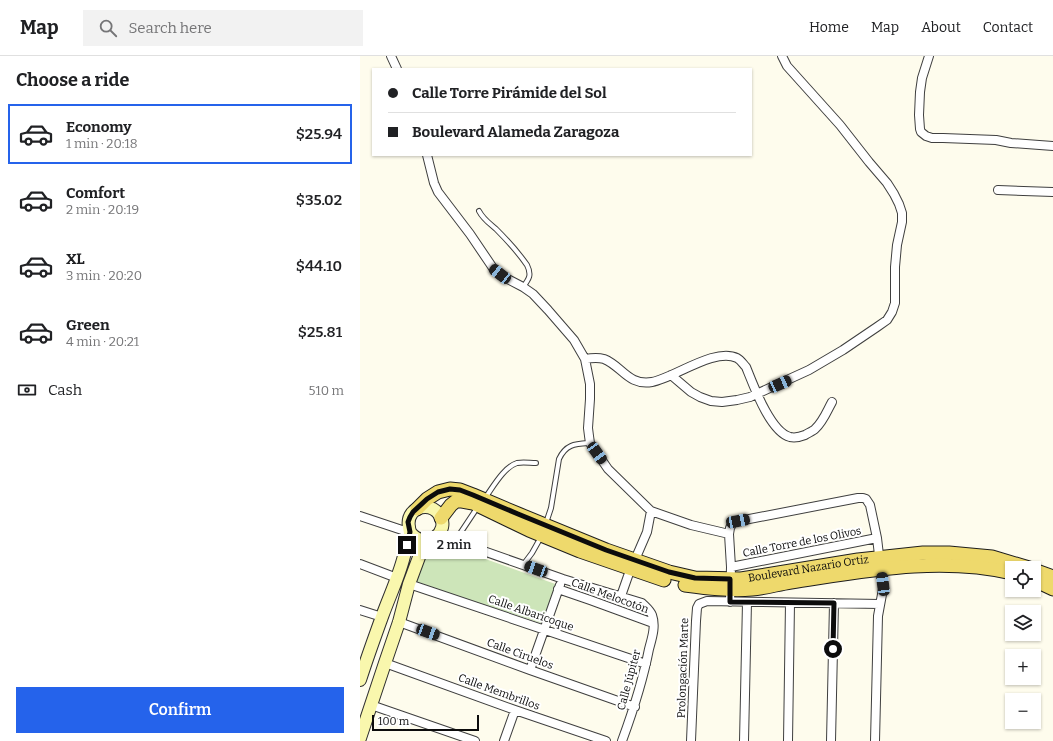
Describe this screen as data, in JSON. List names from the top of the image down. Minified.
{"streets":{"main road":["Boulevard Nazario Ortiz"],"street":["Calle Torre de los Olivos","Calle Melocotón","Calle Albaricoque","Calle Ciruelos","Prolongación Marte","Calle Júpiter","Calle Membrillos"]},"crossings":[["Calle Torre de los Olivos","Boulevard Nazario Ortiz"],["Calle Torre de los Olivos","Prolongación Marte"],["Boulevard Nazario Ortiz","Prolongación Marte"],["Calle Melocotón","Calle Júpiter"],["Calle Albaricoque","Calle Júpiter"],["Calle Ciruelos","Calle Júpiter"]],"scale_bar":"100 m","page":{"header":"Map","search":"Search here","nav":["Home","Map","About","Contact"],"heading":"Choose a ride","banner":["Calle Torre Pirámide del Sol","Boulevard Alameda Zaragoza"],"list":[{"name":"Economy","note":"1 min · 20:18","value":"$25.94"},{"name":"Comfort","note":"2 min · 20:19","value":"$35.02"},{"name":"XL","note":"3 min · 20:20","value":"$44.10"},{"name":"Green","note":"4 min · 20:21","value":"$25.81"}],"pay":["Cash","510 m"],"bubble":"2 min","map_buttons":["+","−"],"buttons":"Confirm","scale":"100 m"}}
